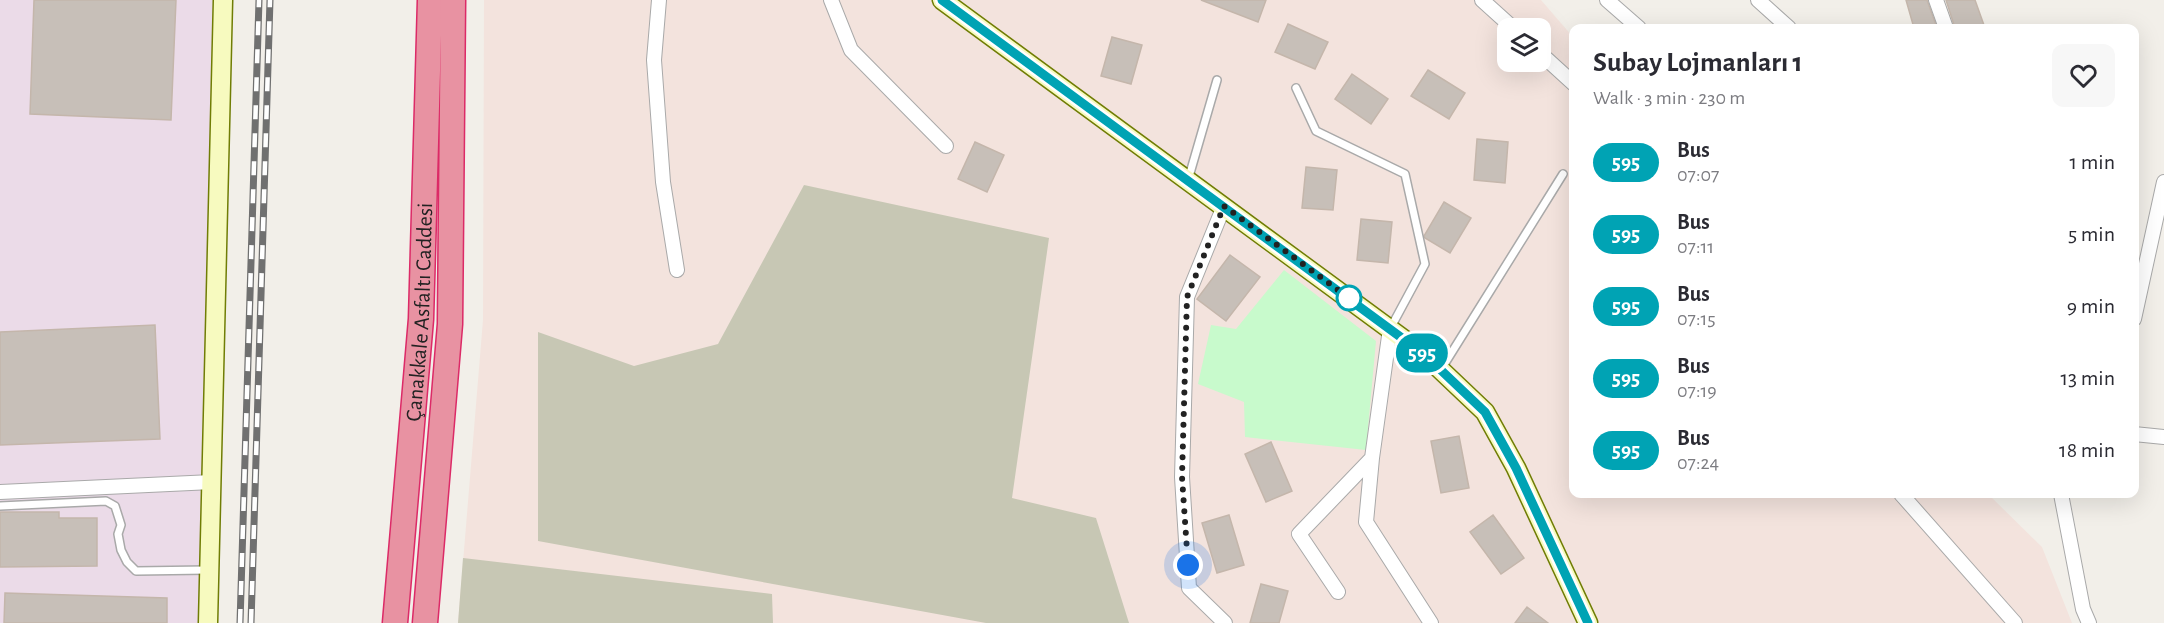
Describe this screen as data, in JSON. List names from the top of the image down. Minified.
{"streets":{"highway":["Çanakkale Asfaltı Caddesi"]},"lines":["bus line 595"],"page":{"on_map":"595","heading":["Subay Lojmanları 1","Walk · 3 min · 230 m"],"list":[{"mark":"595","name":"Bus","note":"07:07","value":"1 min"},{"mark":"595","name":"Bus","note":"07:11","value":"5 min"},{"mark":"595","name":"Bus","note":"07:15","value":"9 min"},{"mark":"595","name":"Bus","note":"07:19","value":"13 min"},{"mark":"595","name":"Bus","note":"07:24","value":"18 min"}]}}
